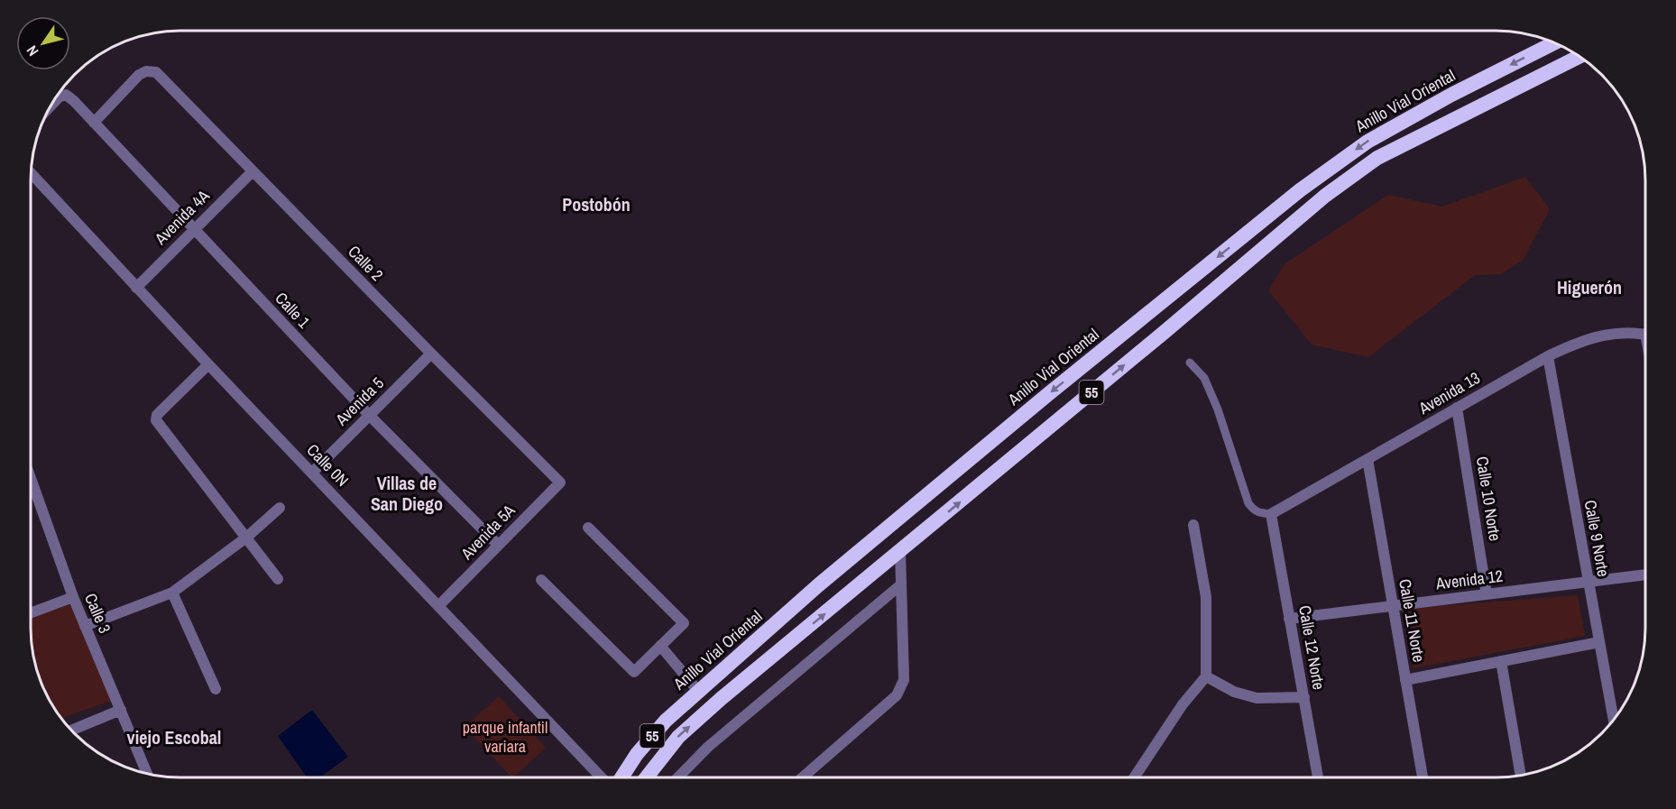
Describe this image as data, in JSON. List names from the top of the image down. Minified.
{"streets":{"highway":["Anillo Vial Oriental","55"],"street":["Avenida 4A","Calle 2","Calle 1","Avenida 13","Avenida 5","Calle 0N","Calle 10 Norte","Avenida 5A","Calle 9 Norte","Avenida 12","Calle 3","Calle 11 Norte","Calle 12 Norte"]},"crossings":[["Avenida 4A","Calle 2"],["Avenida 4A","Calle 1"],["Avenida 4A","Calle 0N"],["Calle 2","Calle 1"],["Calle 2","Avenida 5"],["Calle 2","Avenida 5A"],["Calle 1","Avenida 5"],["Calle 1","Avenida 5A"],["Avenida 13","Calle 10 Norte"],["Avenida 13","Calle 9 Norte"],["Avenida 13","Calle 11 Norte"],["Avenida 13","Calle 12 Norte"],["Avenida 5","Calle 0N"],["Calle 0N","Avenida 5A"],["Calle 10 Norte","Avenida 12"],["Calle 9 Norte","Avenida 12"],["Avenida 12","Calle 11 Norte"],["Avenida 12","Calle 12 Norte"]],"districts":["Postobón","Higuerón","Villas de San Diego","viejo Escobal"],"parks":["parque infantil variara"],"north":"bottom left"}
